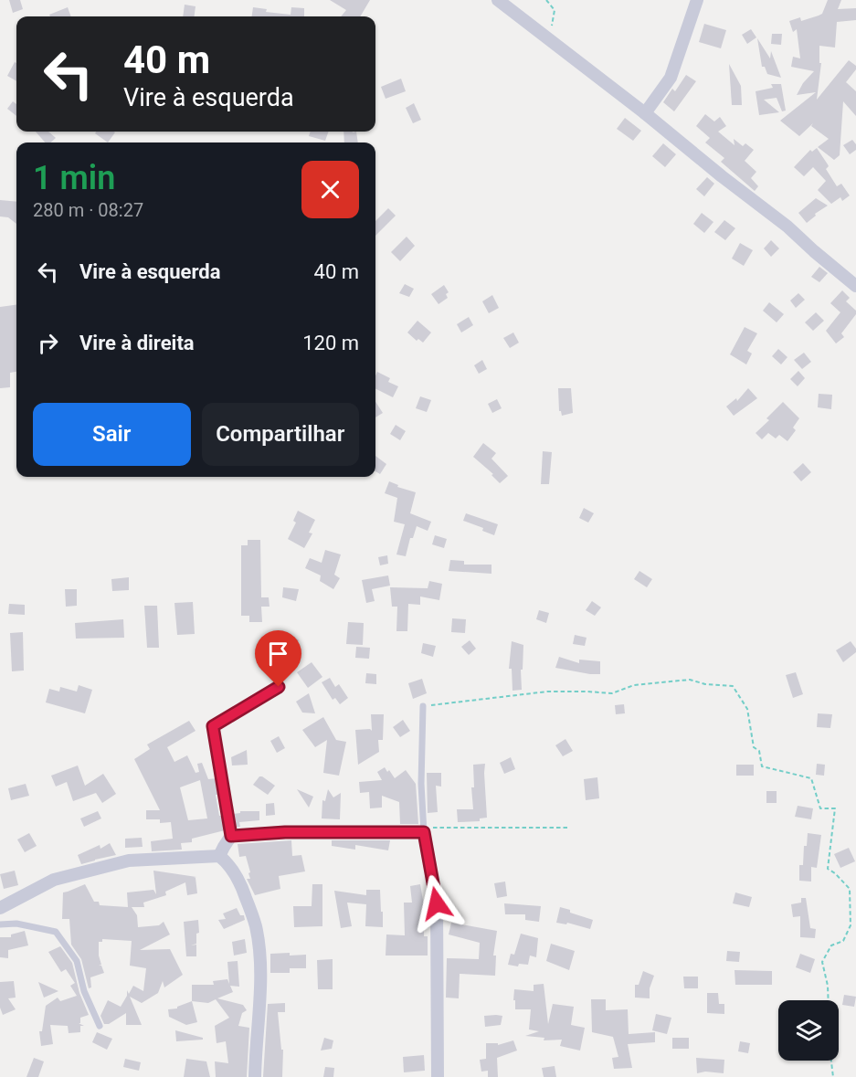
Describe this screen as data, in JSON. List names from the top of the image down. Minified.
{"page":{"turn":["40 m","Vire à esquerda"],"heading":["1 min","280 m · 08:27"],"list":[{"name":"Vire à esquerda","value":"40 m"},{"name":"Vire à direita","value":"120 m"}],"buttons":["Sair","Compartilhar"]}}
